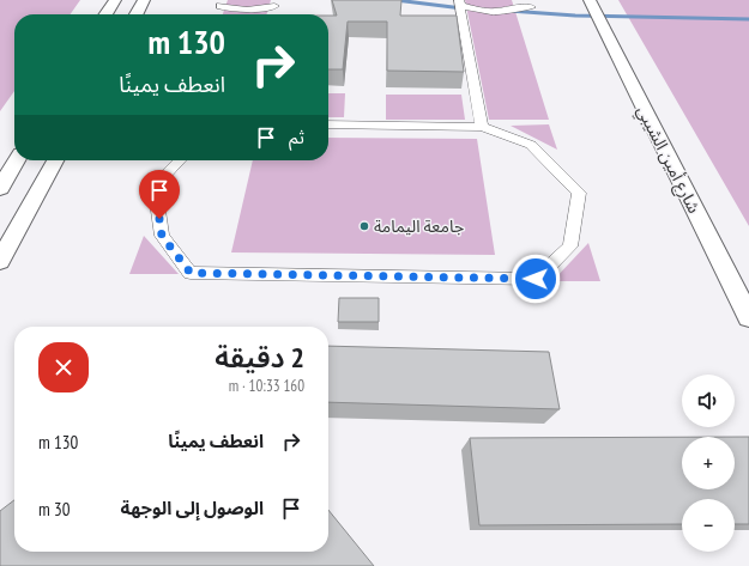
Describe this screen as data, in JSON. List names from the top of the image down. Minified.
{"streets":{"street":["شارع أمين الشيبي"]},"places":["جامعة اليمامة"],"page":{"turn":["130 m","انعطف يمينًا"],"then":"ثم","heading":["2 دقيقة","160 m · 10:33"],"map_buttons":["+","−"],"list":[{"name":"انعطف يمينًا","value":"130 m"},{"name":"الوصول إلى الوجهة","value":"30 m"}]}}
